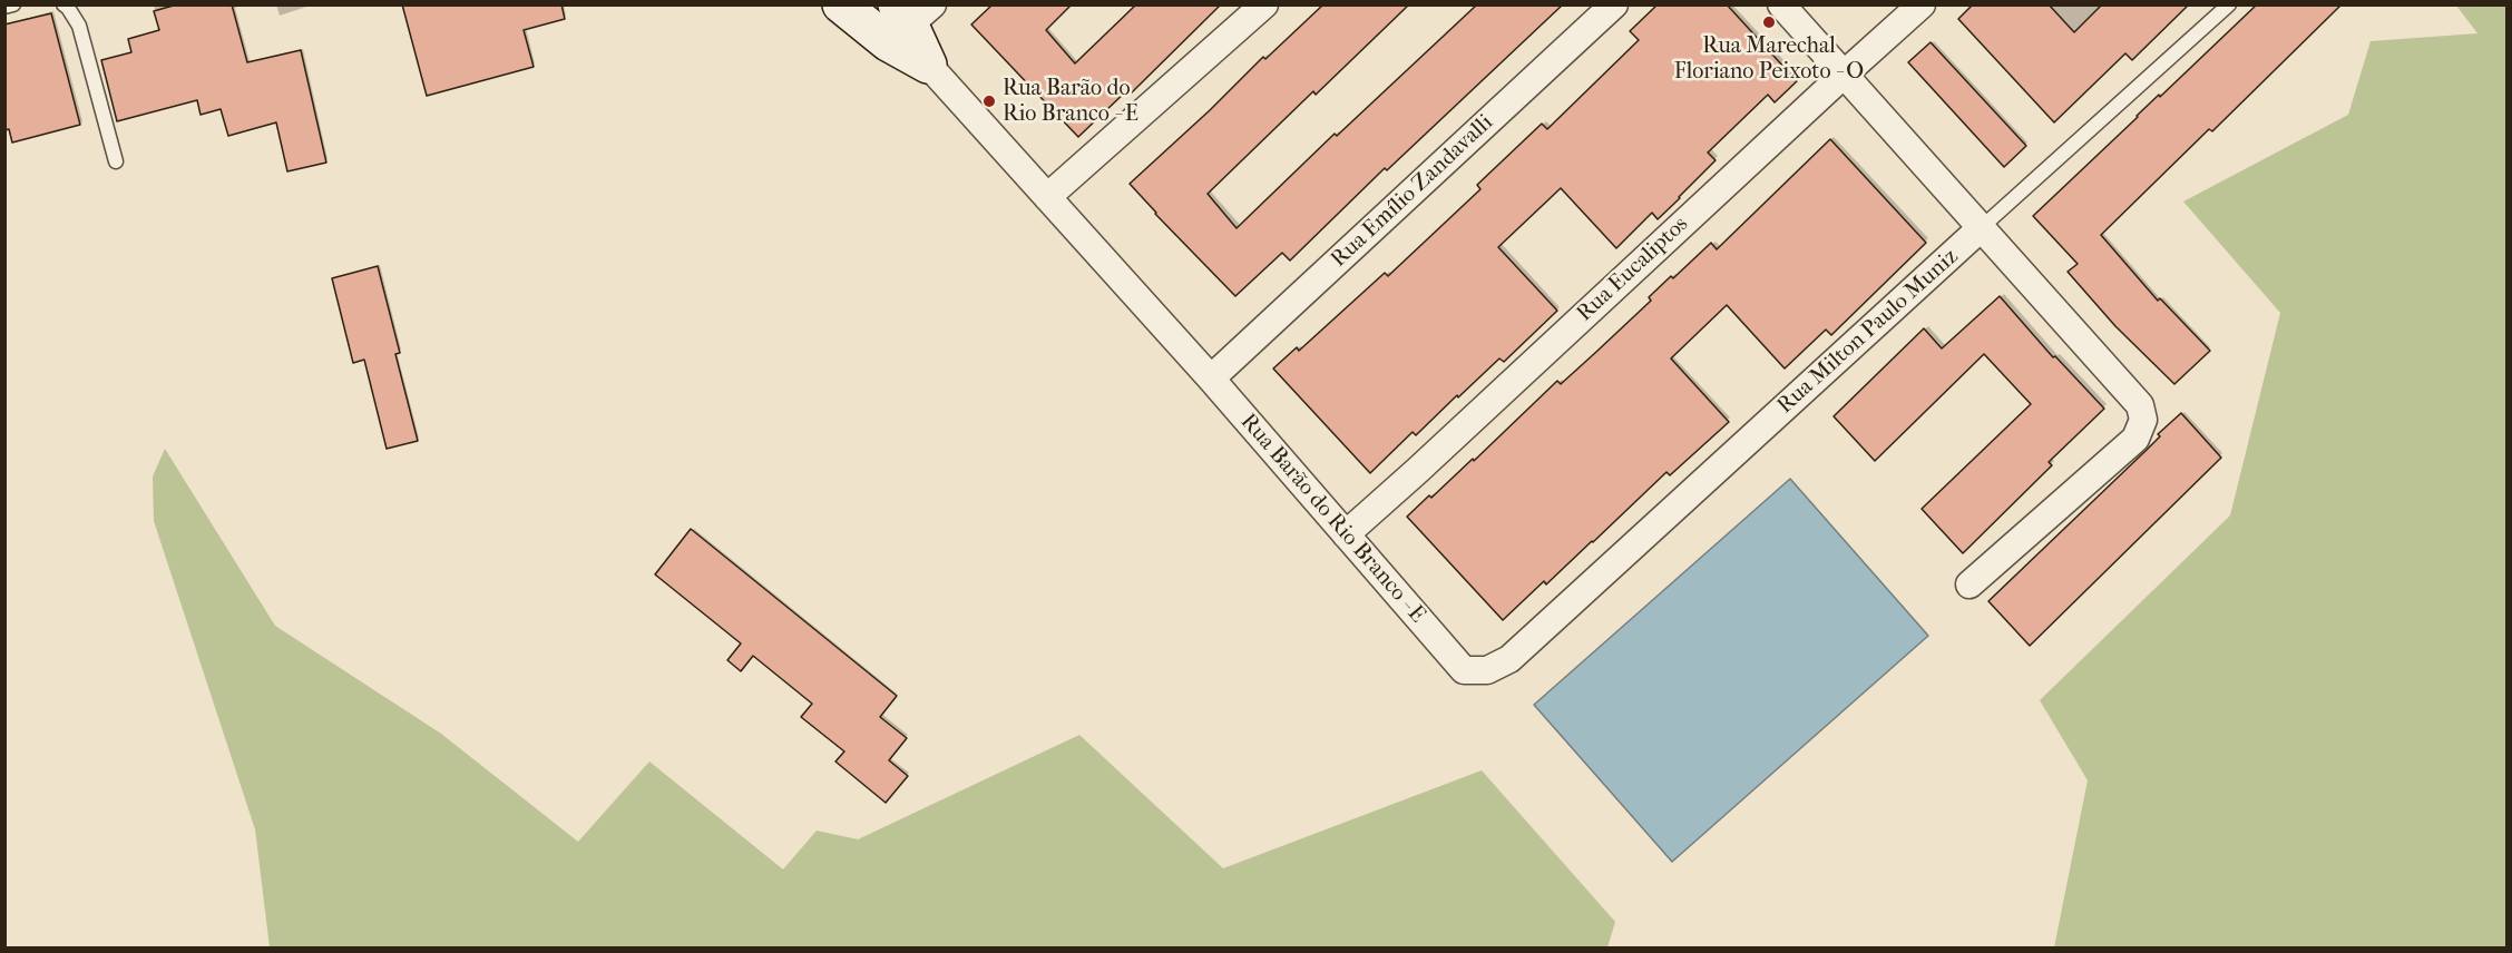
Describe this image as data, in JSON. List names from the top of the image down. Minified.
{"streets":{"street":["Rua Emílio Zandavalli","Rua Eucaliptos","Rua Milton Paulo Muniz","Rua Barão do Rio Branco - E"]},"crossings":[["Rua Emílio Zandavalli","Rua Barão do Rio Branco - E"],["Rua Eucaliptos","Rua Barão do Rio Branco - E"],["Rua Milton Paulo Muniz","Rua Barão do Rio Branco - E"]],"places":["Rua Marechal Floriano Peixoto - O","Rua Barão do Rio Branco - E"]}
